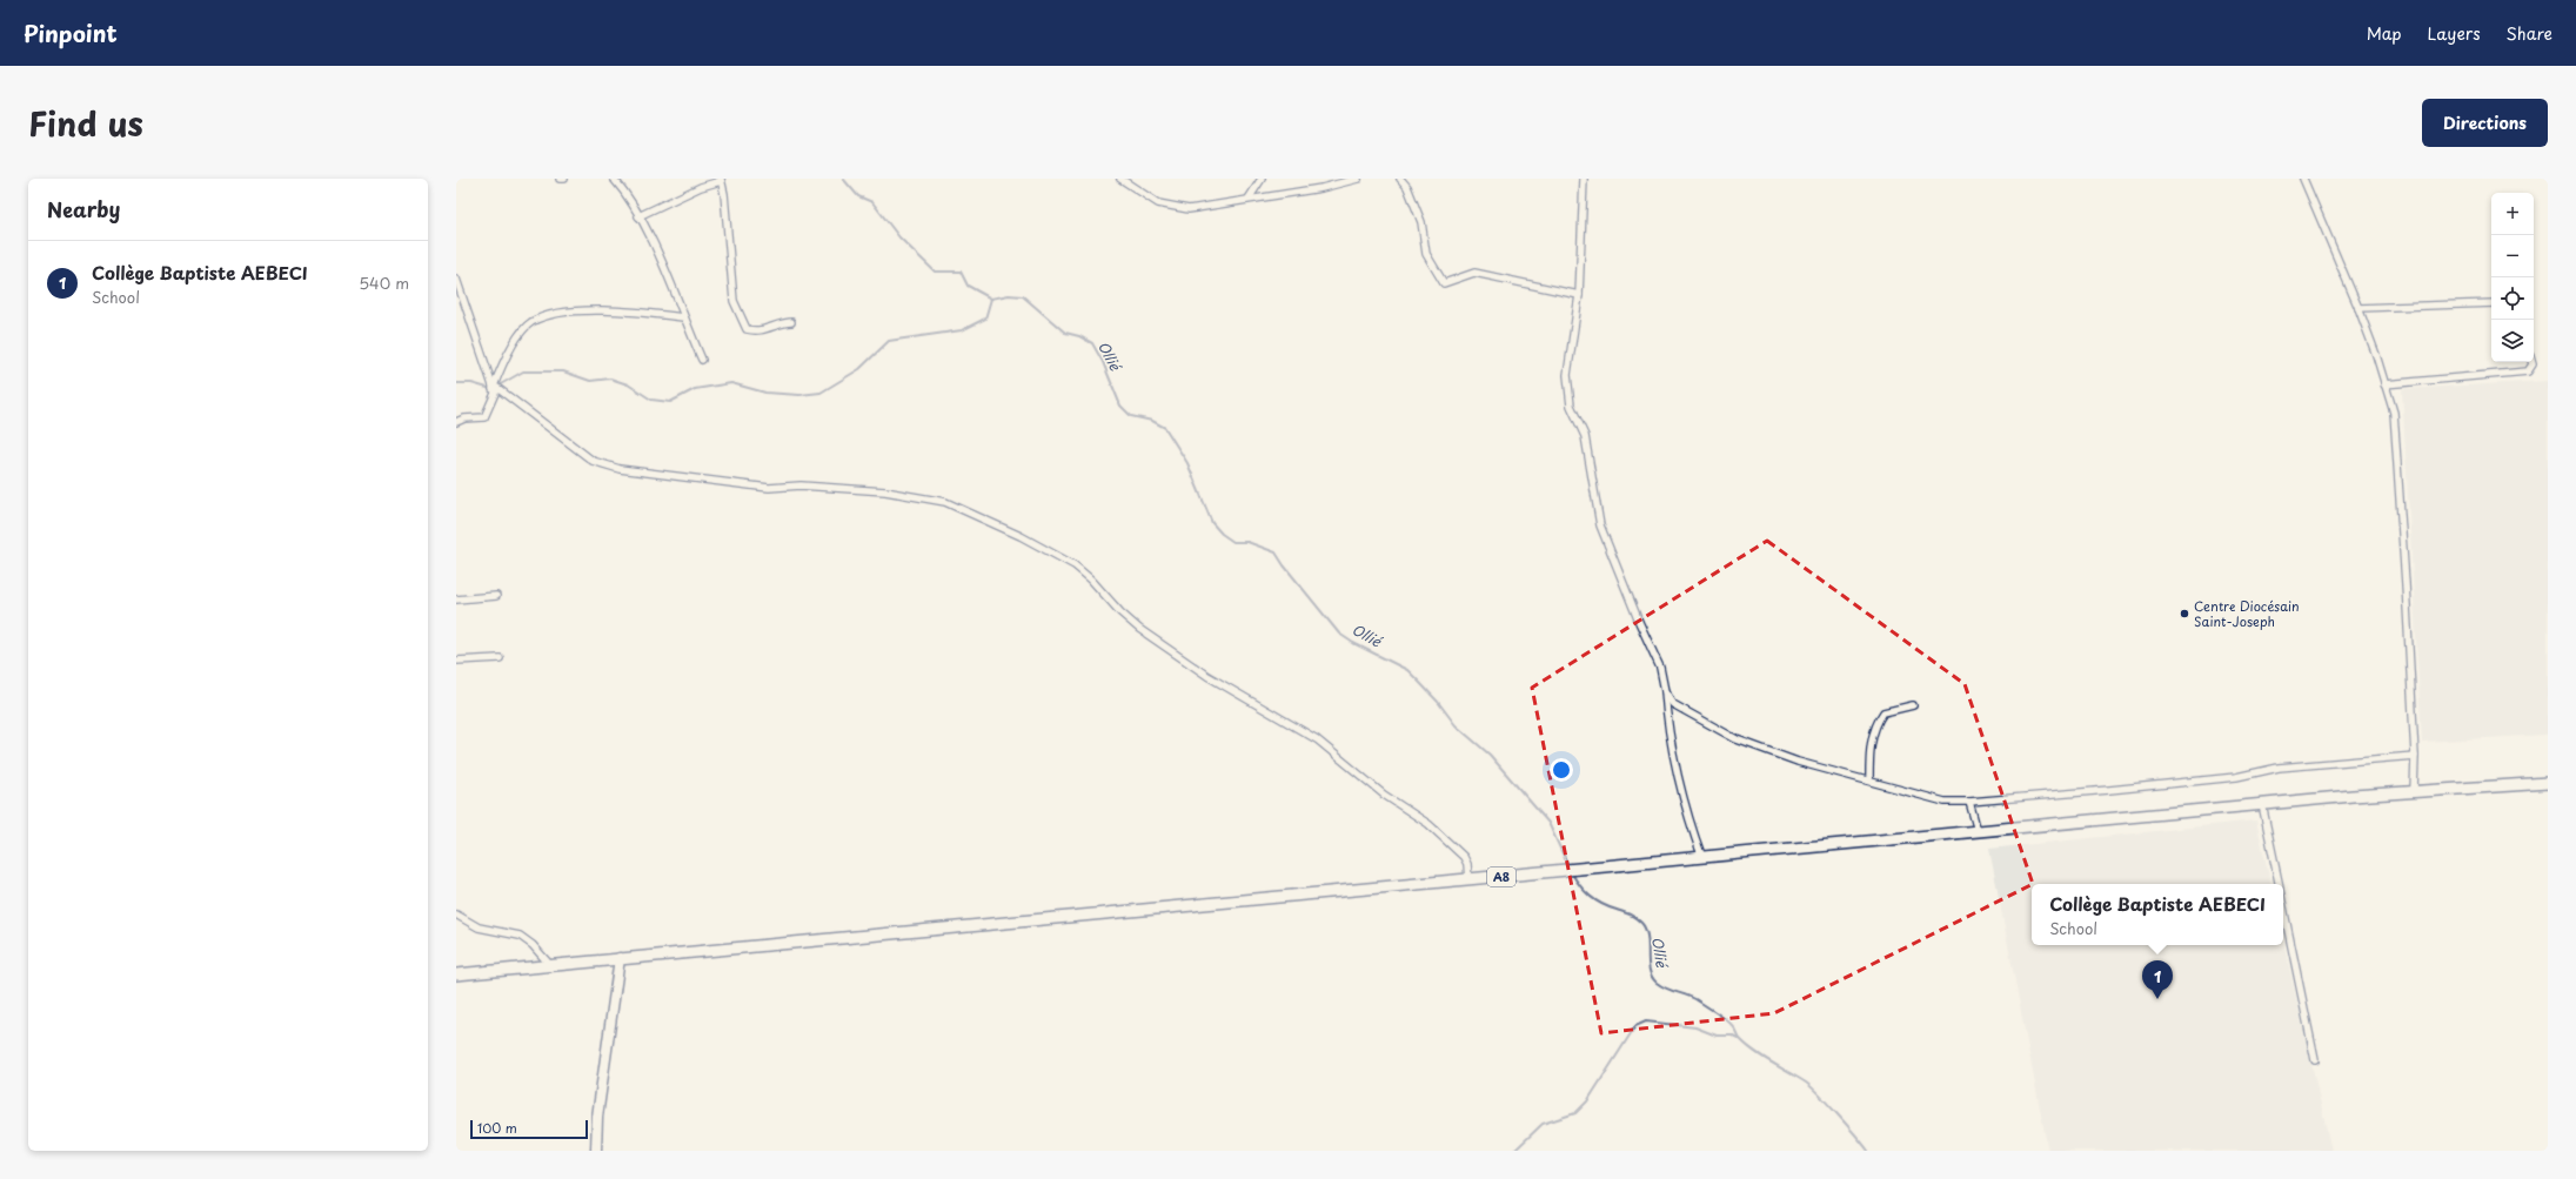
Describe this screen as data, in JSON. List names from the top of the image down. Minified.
{"streets":{"main road":["A8"]},"water":["Ollié"],"places":["Centre Diocésain Saint-Joseph"],"scale_bar":"100 m","page":{"header":"Pinpoint","nav":["Map","Layers","Share"],"title":"Find us","buttons":"Directions","heading":"Nearby","map_buttons":["+","−"],"list":[{"mark":"1","name":"Collège Baptiste AEBECI","note":"School","value":"540 m"}],"popup":["Collège Baptiste AEBECI","School"],"pins":"1","scale":"100 m"}}
